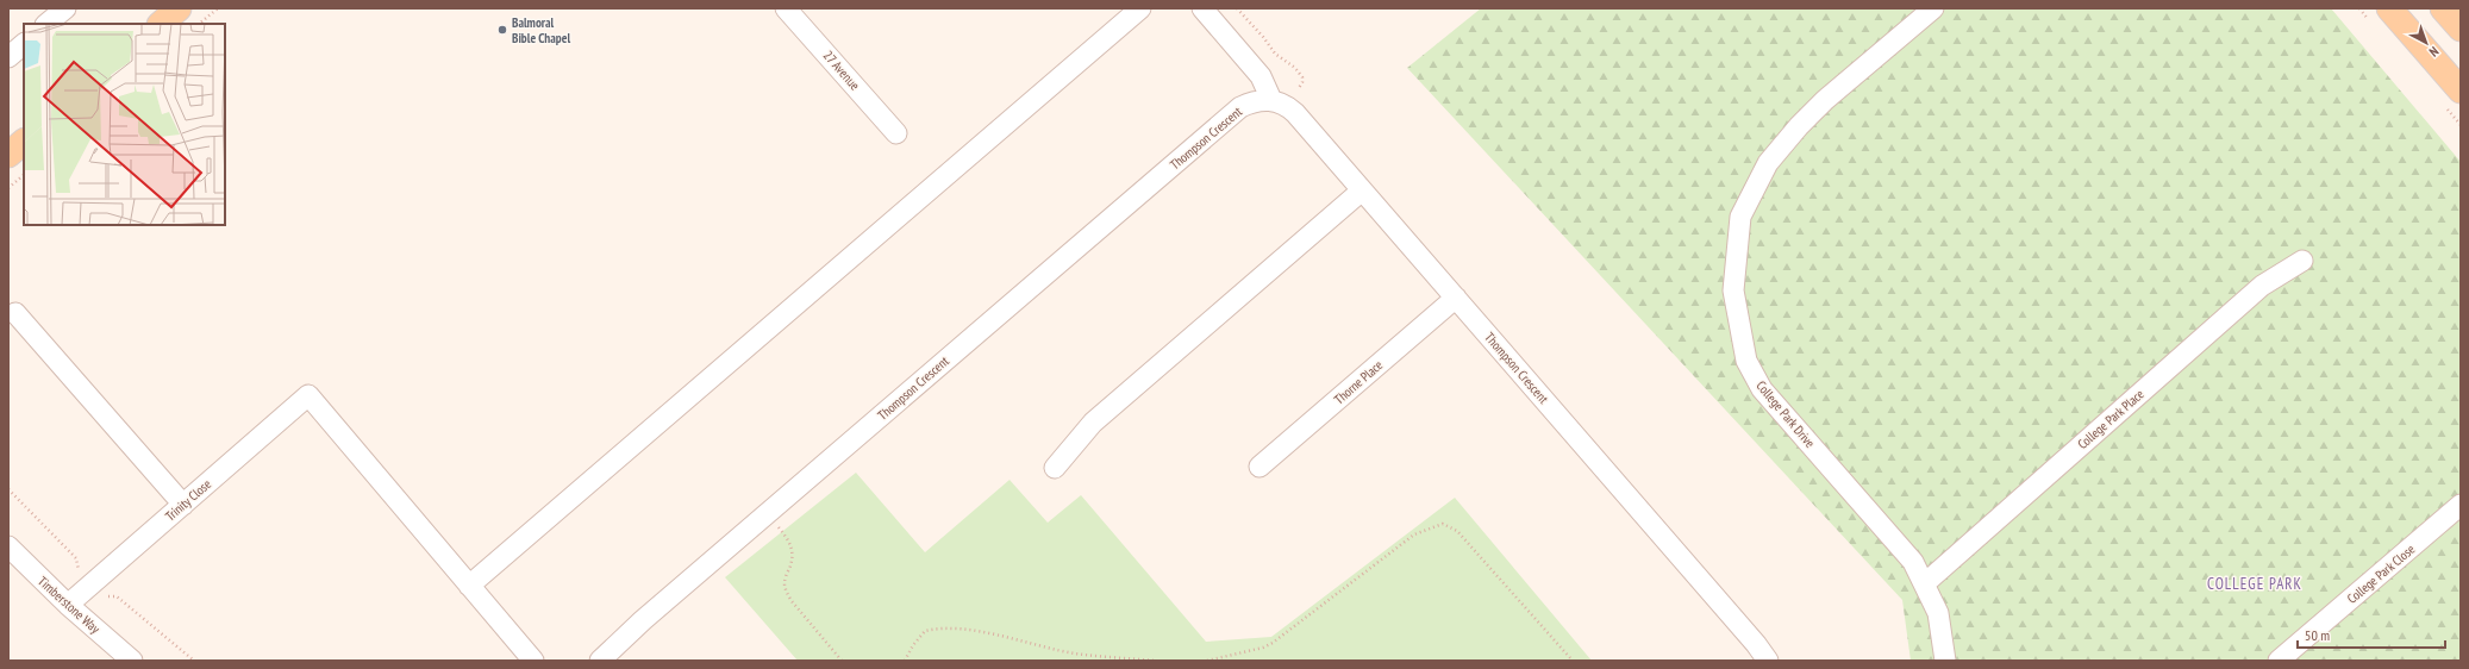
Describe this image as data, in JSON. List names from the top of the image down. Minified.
{"streets":{"street":["27 Avenue","Thompson Crescent","Thorne Place","College Park Drive","College Park Place","Trinity Close","College Park Close","Timberstone Way"]},"crossings":[["Thompson Crescent","Thorne Place"],["College Park Drive","College Park Place"],["Trinity Close","Timberstone Way"]],"districts":["COLLEGE PARK"],"places":["Balmoral Bible Chapel"],"scale_bar":"50 m","north":"bottom right"}
